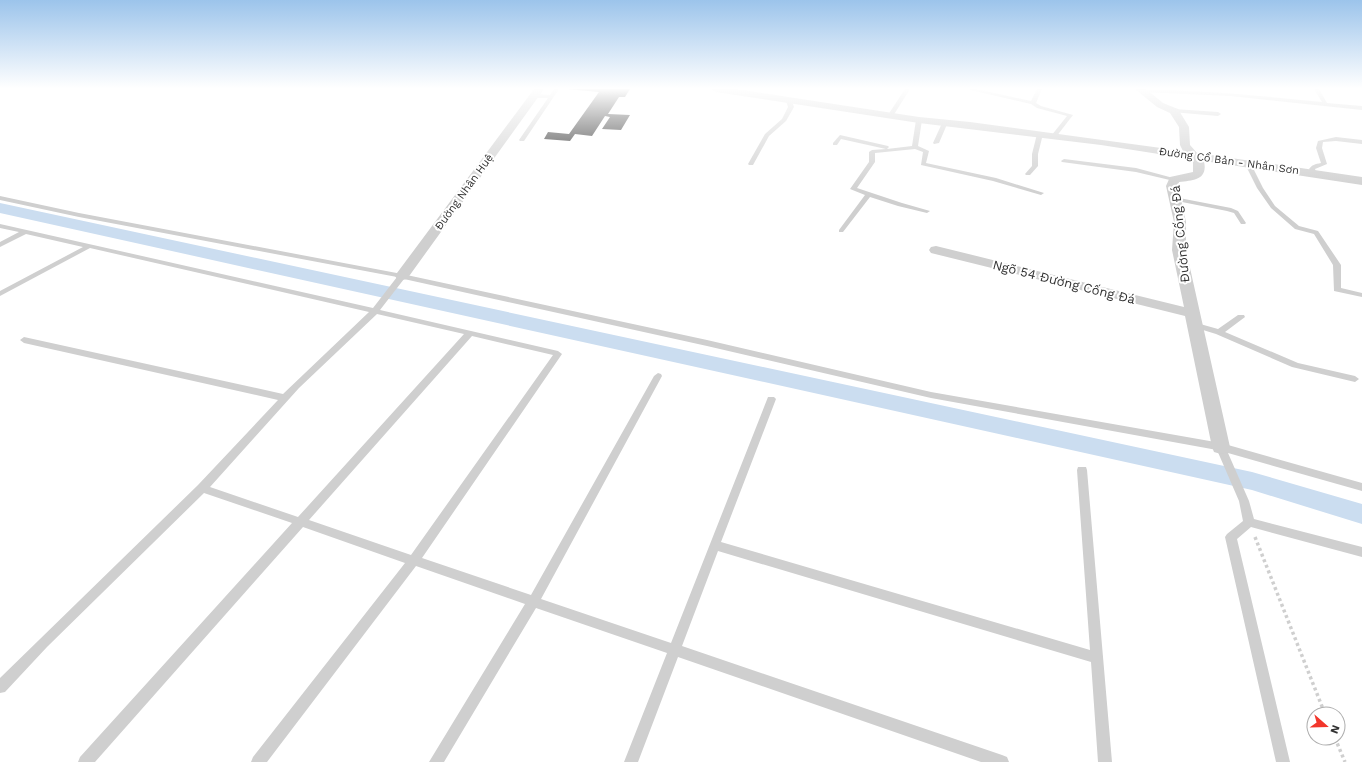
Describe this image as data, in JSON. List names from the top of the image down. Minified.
{"streets":{"street":["Đường Cổ Bản - Nhân Sơn","Đường Nhân Huệ","Đường Cống Đá","Ngõ 54 Đường Cống Đá"]},"crossings":[["Đường Cổ Bản - Nhân Sơn","Đường Cống Đá"],["Đường Cống Đá","Ngõ 54 Đường Cống Đá"]],"north":"right"}
